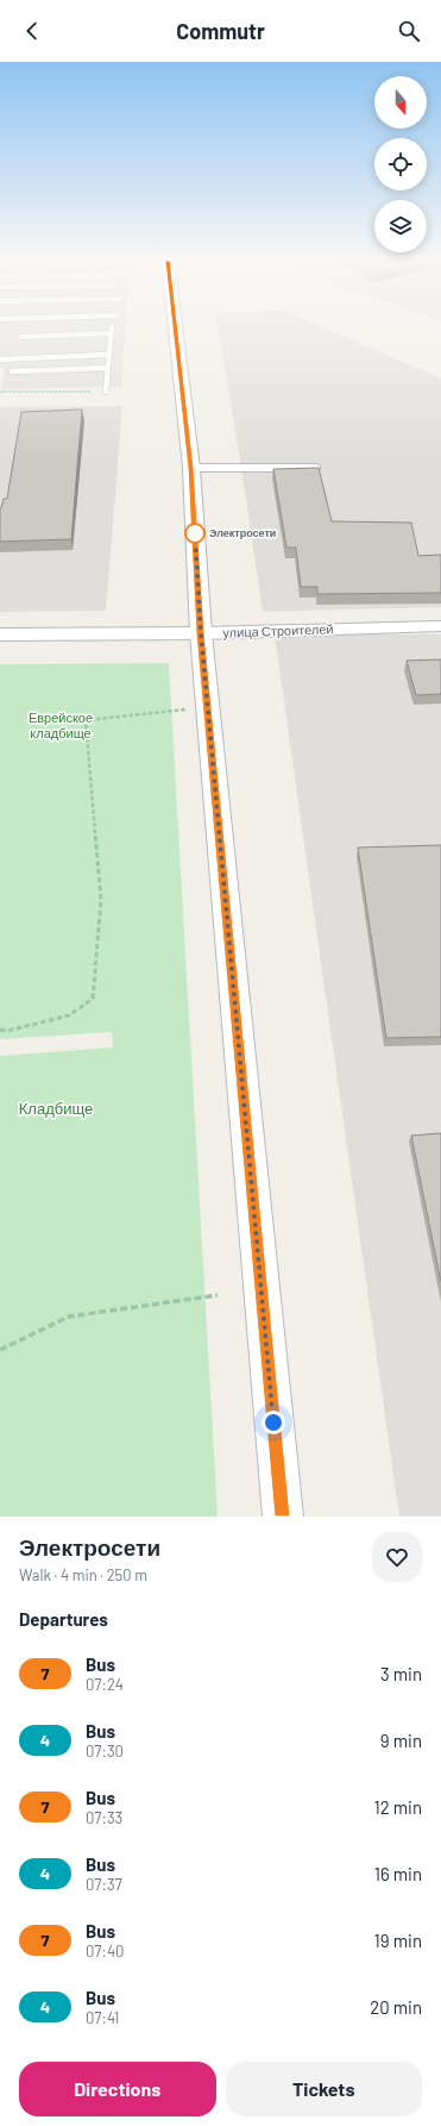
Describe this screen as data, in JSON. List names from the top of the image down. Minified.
{"streets":{"street":["улица Строителей"]},"parks":["Еврейское кладбище","Кладбище"],"places":["Электросети"],"lines":["bus line 7"],"north":"bottom","page":{"header":"Commutr","heading":[["Электросети","Walk · 4 min · 250 m"],"Departures"],"list":[{"mark":"7","name":"Bus","note":"07:24","value":"3 min"},{"mark":"4","name":"Bus","note":"07:30","value":"9 min"},{"mark":"7","name":"Bus","note":"07:33","value":"12 min"},{"mark":"4","name":"Bus","note":"07:37","value":"16 min"},{"mark":"7","name":"Bus","note":"07:40","value":"19 min"},{"mark":"4","name":"Bus","note":"07:41","value":"20 min"}],"buttons":["Directions","Tickets"]}}
